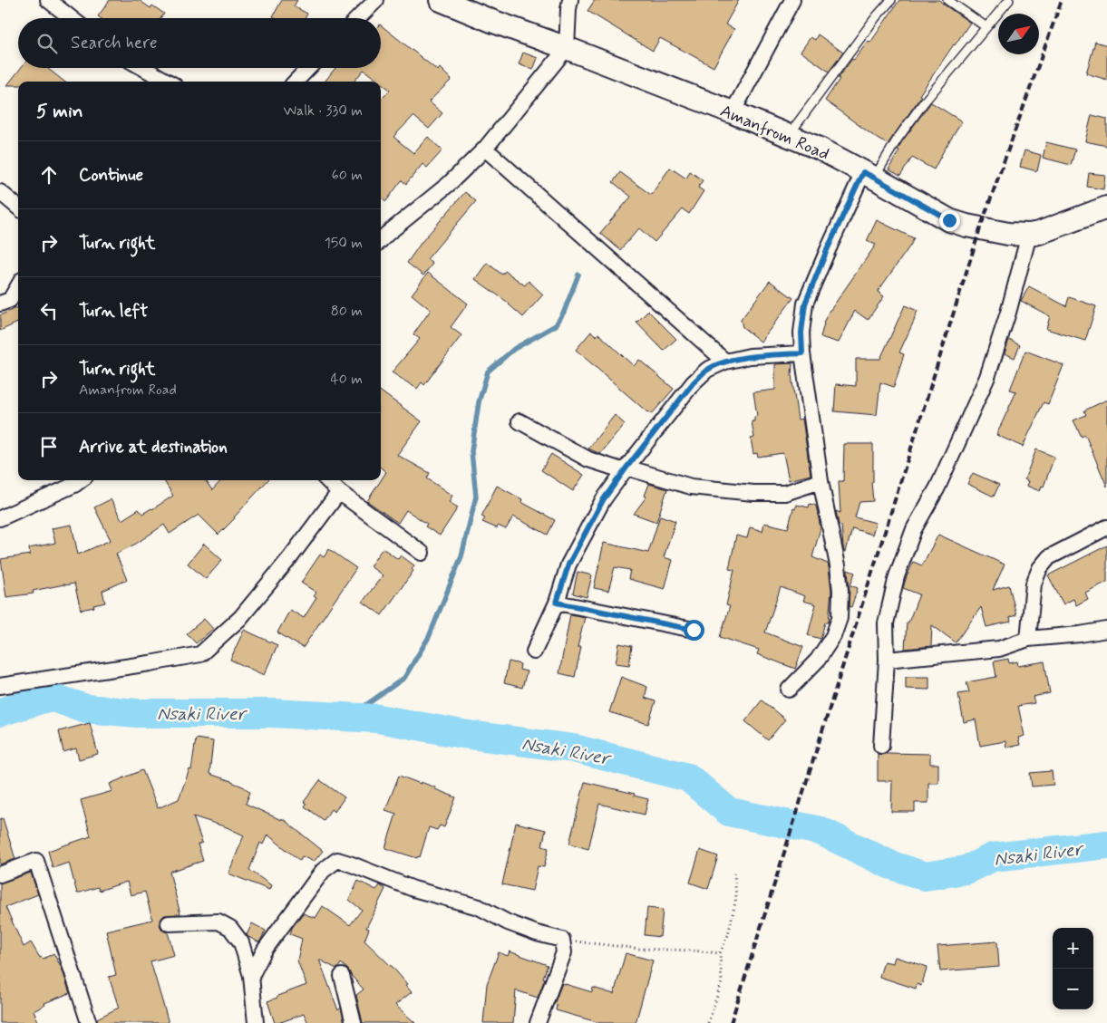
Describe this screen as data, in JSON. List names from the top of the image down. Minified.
{"streets":{"street":["Amanfrom Road"]},"water":["Nsaki River"],"north":"top right","page":{"search":"Search here","heading":["5 min","Walk · 330 m"],"list":[["Continue","60 m"],["Turn right","150 m"],["Turn left","80 m"],["Turn right","Amanfrom Road","40 m"],"Arrive at destination"],"map_buttons":["+","−"]}}
